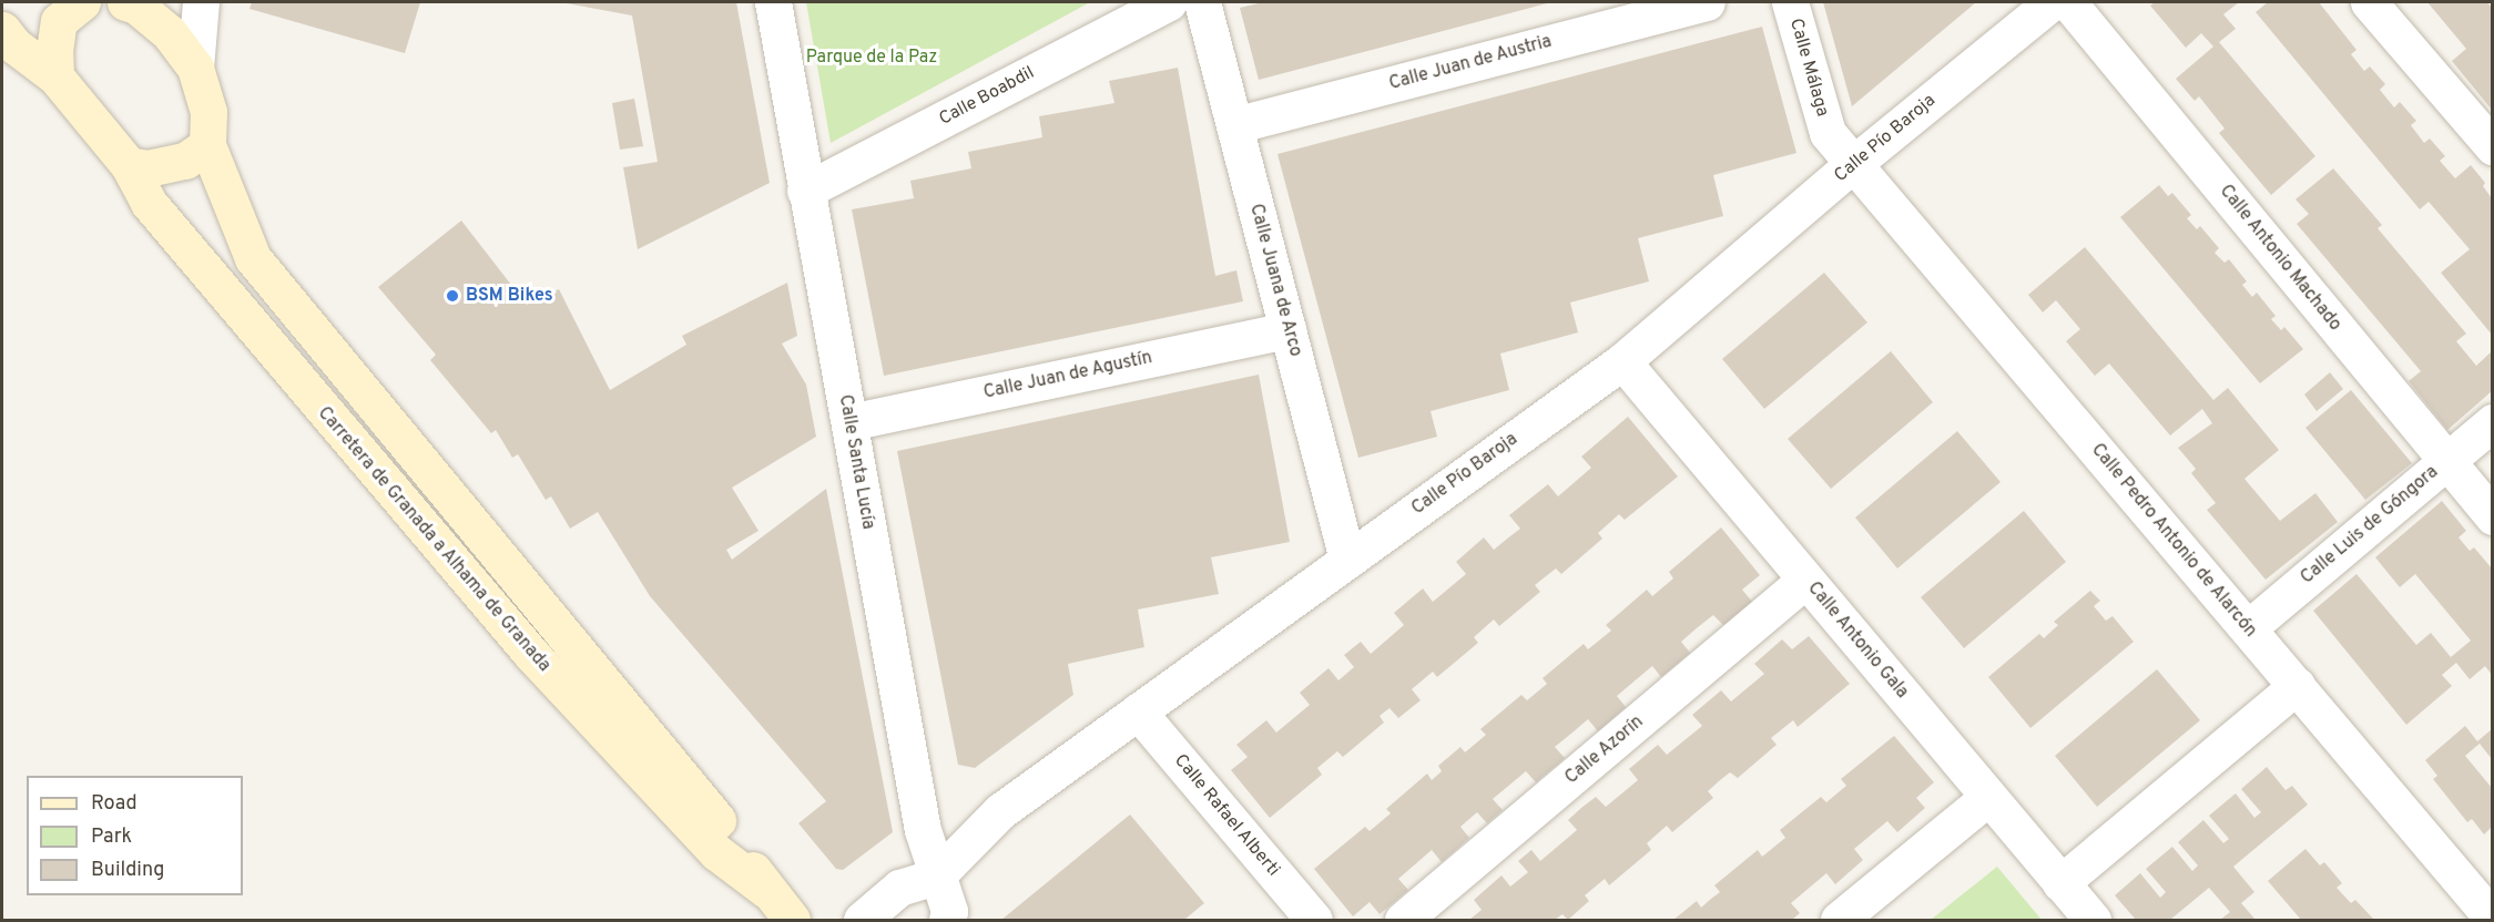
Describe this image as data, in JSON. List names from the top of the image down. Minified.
{"streets":{"main road":["Carretera de Granada a Alhama de Granada"],"street":["Calle Juan de Austria","Calle Málaga","Calle Boabdil","Calle Pío Baroja","Calle Antonio Machado","Calle Juana de Arco","Calle Juan de Agustín","Calle Santa Lucía","Calle Luis de Góngora","Calle Pedro Antonio de Alarcón","Calle Antonio Gala","Calle Azorín","Calle Rafael Alberti"]},"crossings":[["Calle Juan de Austria","Calle Juana de Arco"],["Calle Málaga","Calle Pío Baroja"],["Calle Málaga","Calle Pedro Antonio de Alarcón"],["Calle Boabdil","Calle Santa Lucía"],["Calle Pío Baroja","Calle Juana de Arco"],["Calle Pío Baroja","Calle Santa Lucía"],["Calle Pío Baroja","Calle Pedro Antonio de Alarcón"],["Calle Pío Baroja","Calle Antonio Gala"],["Calle Pío Baroja","Calle Rafael Alberti"],["Calle Antonio Machado","Calle Luis de Góngora"],["Calle Juana de Arco","Calle Juan de Agustín"],["Calle Juan de Agustín","Calle Santa Lucía"],["Calle Luis de Góngora","Calle Pedro Antonio de Alarcón"],["Calle Antonio Gala","Calle Azorín"]],"parks":["Parque de la Paz"],"places":["BSM Bikes"],"legend":["Road","Park","Building"]}
